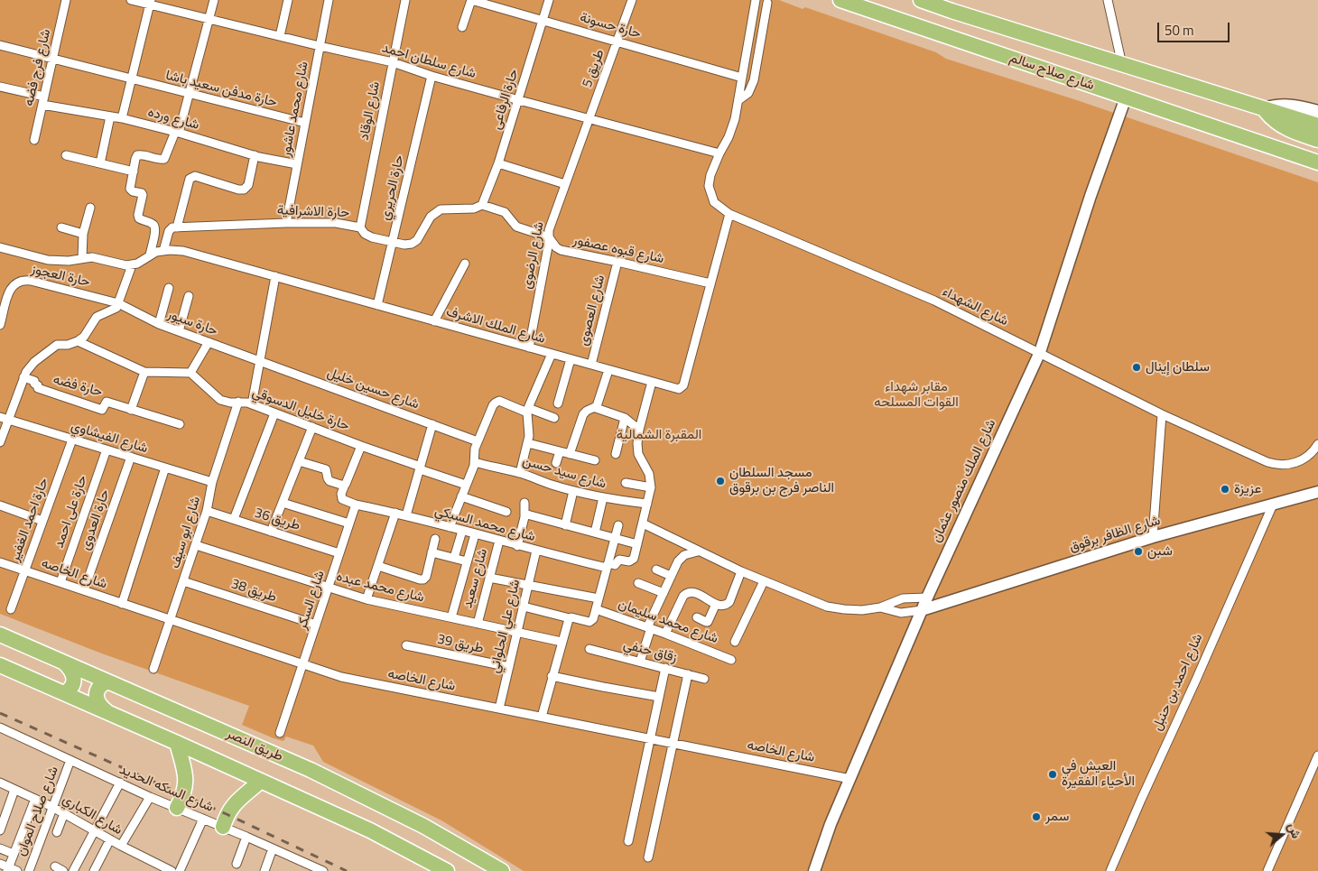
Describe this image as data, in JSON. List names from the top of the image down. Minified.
{"streets":{"highway":["شارع صلاح سالم","طريق النصر"],"main road":["شارع الملك منصور عثمان","شارع الظافر برقوق"],"street":["حارة حسونة","شارع سلطان احمد","شارع فرج فضه","طريق 5","حارة مدفن سعيد باشا","حارة الرفاعى","شارع محمد عاشور","شارع الوقاد","شارع ورده","حارة الحريري","حارة الاشرافية","شارع قبوه عصفور","شارع الرضوى","حارة العجوز","شارع الشهداء","شارع العصوى","حارة سيور","شارع الملك الاشرف","حارة فضه","شارع حسين خليل","حارة خليل الدسوقي","شارع الفيشاوي","شارع سيد حسن","حارة على احمد","حارة احمد الغفير","حارة العدوى","طريق 36","شارع محمد السبكي","شارع ابو سيف","شارع الخاصه","شارع سعيد","شارع محمد عبده","طريق 38","شارع السكر","شارع محمد سليمان","شارع علي الحلواني","طريق 39","زقاق حنفي","شارع احمد بن حنبل","شارع السكه الحديد","شارع صلاح الموان","شارع الكباري"]},"crossings":[["حارة حسونة","طريق 5"],["حارة حسونة","حارة الرفاعى"],["حارة حسونة","شارع الشهداء"],["شارع سلطان احمد","طريق 5"],["شارع سلطان احمد","حارة الرفاعى"],["شارع سلطان احمد","شارع محمد عاشور"],["شارع سلطان احمد","شارع الوقاد"],["شارع سلطان احمد","حارة الحريري"],["شارع سلطان احمد","شارع الرضوى"],["شارع سلطان احمد","شارع الشهداء"],["شارع فرج فضه","حارة مدفن سعيد باشا"],["شارع فرج فضه","شارع ورده"],["طريق 5","شارع الرضوى"],["شارع صلاح سالم","شارع الملك منصور عثمان"],["حارة مدفن سعيد باشا","شارع محمد عاشور"],["حارة الرفاعى","حارة الاشرافية"],["حارة الرفاعى","شارع قبوه عصفور"],["شارع محمد عاشور","شارع ورده"],["شارع محمد عاشور","حارة الاشرافية"],["شارع الوقاد","حارة الاشرافية"],["حارة الحريري","حارة الاشرافية"],["حارة الحريري","شارع الملك الاشرف"],["حارة الاشرافية","شارع قبوه عصفور"],["شارع قبوه عصفور","شارع الرضوى"],["شارع قبوه عصفور","شارع العصوى"],["شارع قبوه عصفور","شارع الملك الاشرف"],["شارع الرضوى","شارع الملك الاشرف"],["حارة العجوز","حارة سيور"],["شارع الشهداء","شارع الملك الاشرف"],["شارع الشهداء","شارع الملك منصور عثمان"],["شارع العصوى","شارع الملك الاشرف"],["حارة سيور","شارع حسين خليل"],["حارة خليل الدسوقي","شارع ابو سيف"],["شارع الفيشاوي","حارة على احمد"],["شارع الفيشاوي","حارة احمد الغفير"],["شارع الفيشاوي","حارة العدوى"],["شارع الفيشاوي","شارع ابو سيف"],["شارع الملك منصور عثمان","شارع الظافر برقوق"],["شارع الملك منصور عثمان","شارع الخاصه"],["حارة على احمد","شارع الخاصه"],["حارة احمد الغفير","شارع الخاصه"],["حارة العدوى","شارع الخاصه"],["طريق 36","شارع ابو سيف"],["طريق 36","شارع السكر"],["شارع محمد السبكي","شارع سعيد"],["شارع محمد السبكي","شارع السكر"],["شارع محمد السبكي","شارع علي الحلواني"],["شارع ابو سيف","شارع الخاصه"],["شارع ابو سيف","شارع محمد عبده"],["شارع ابو سيف","طريق 38"],["شارع الظافر برقوق","شارع احمد بن حنبل"],["شارع الخاصه","شارع السكر"],["شارع الخاصه","شارع علي الحلواني"],["شارع سعيد","شارع محمد عبده"],["شارع محمد عبده","شارع السكر"],["شارع محمد عبده","شارع علي الحلواني"],["طريق 38","شارع السكر"],["شارع علي الحلواني","طريق 39"],["شارع السكه الحديد","شارع صلاح الموان"],["شارع صلاح الموان","شارع الكباري"]],"parks":["مقابر شهداء القوات المسلحه","المقبرة الشمالية"],"places":["سلطان إينال","مسجد السلطان الناصر فرج بن برقوق","عزيزة","شبن","العيش في الأحياء الفقيرة","سمر"],"scale_bar":"50 m","north":"right"}
